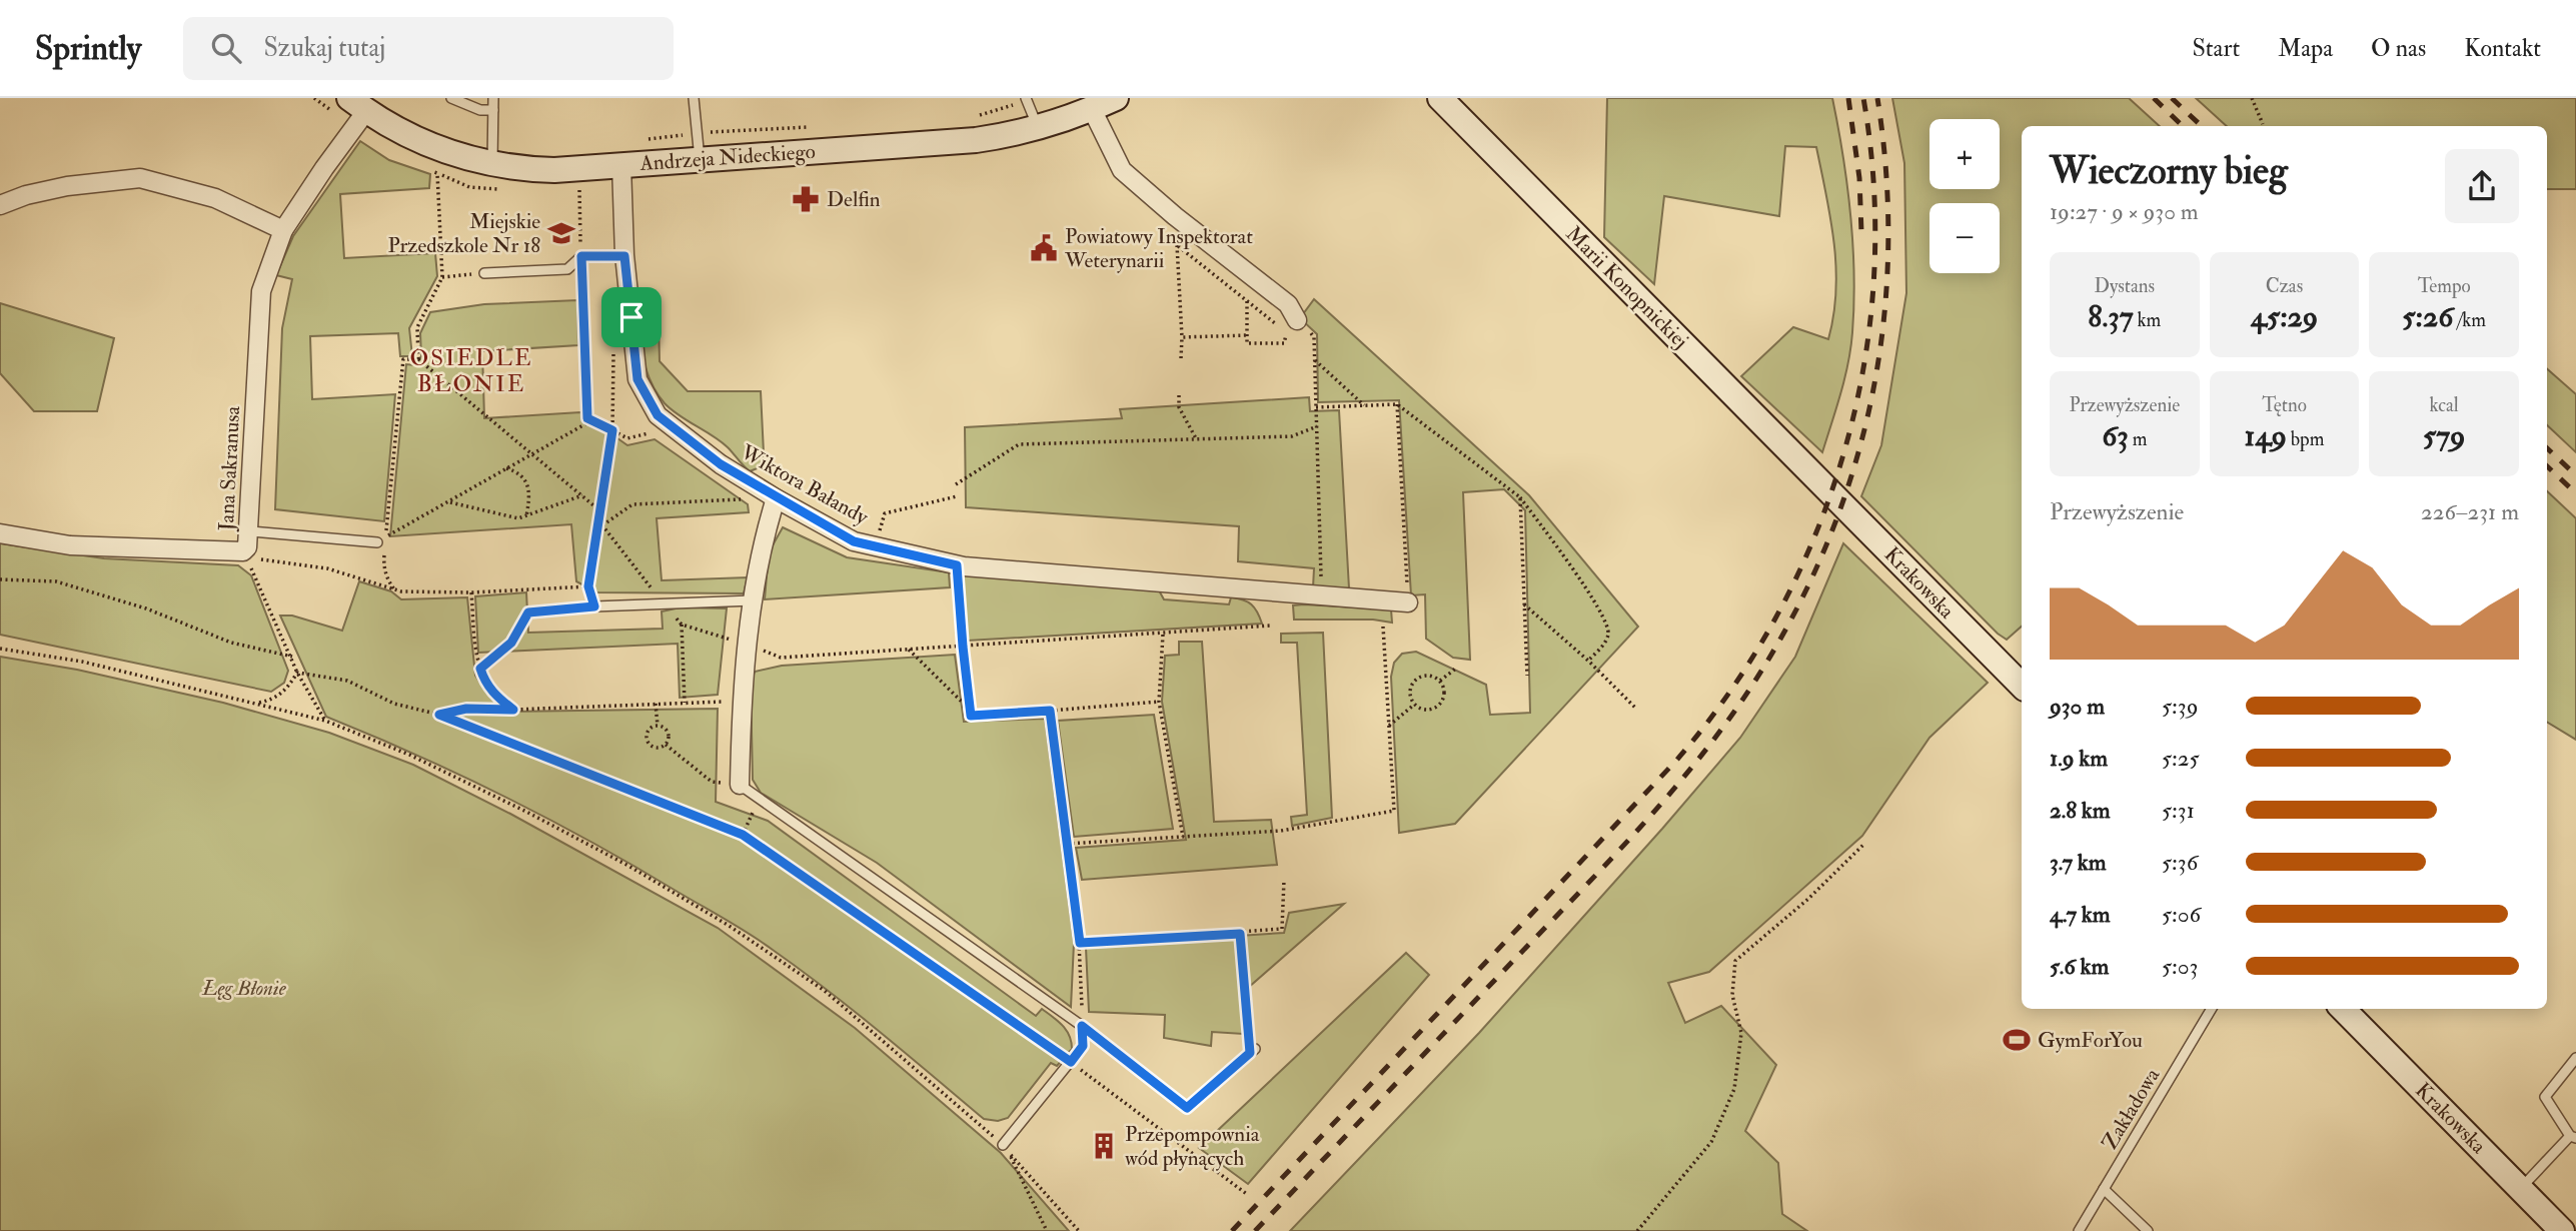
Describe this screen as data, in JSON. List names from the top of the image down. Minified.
{"streets":{"street":["Andrzeja Nideckiego","Marii Konopnickiej","Jana Sakranusa","Wiktora Bałandy","Krakowska"],"lane":["Zakładowa"]},"crossings":[["Andrzeja Nideckiego","Jana Sakranusa"],["Andrzeja Nideckiego","Wiktora Bałandy"],["Marii Konopnickiej","Krakowska"]],"districts":["OSIEDLE BŁONIE"],"parks":["Łęg Błonie"],"places":{"pharmacy":["Delfin"],"school or university":["Miejskie Przedszkole Nr 18"],"public building":["Powiatowy Inspektorat Weterynarii"],"sports":["GymForYou"],"building":["Przepompownia wód płynących"]},"page":{"header":"Sprintly","search":"Szukaj tutaj","nav":["Start","Mapa","O nas","Kontakt"],"map_buttons":["+","−"],"heading":["Wieczorny bieg","19:27 · 9 × 930 m"],"stats":[["Dystans","8.37 km"],["Czas","45:29"],["Tempo","5:26 /km"],["Przewyższenie","63 m"],["Tętno","149 bpm"],["kcal","579"]],"chart":["Przewyższenie","226–231 m"],"list":[{"name":"930 m","note":"5:39"},{"name":"1.9 km","note":"5:25"},{"name":"2.8 km","note":"5:31"},{"name":"3.7 km","note":"5:36"},{"name":"4.7 km","note":"5:06"},{"name":"5.6 km","note":"5:03"}]}}
